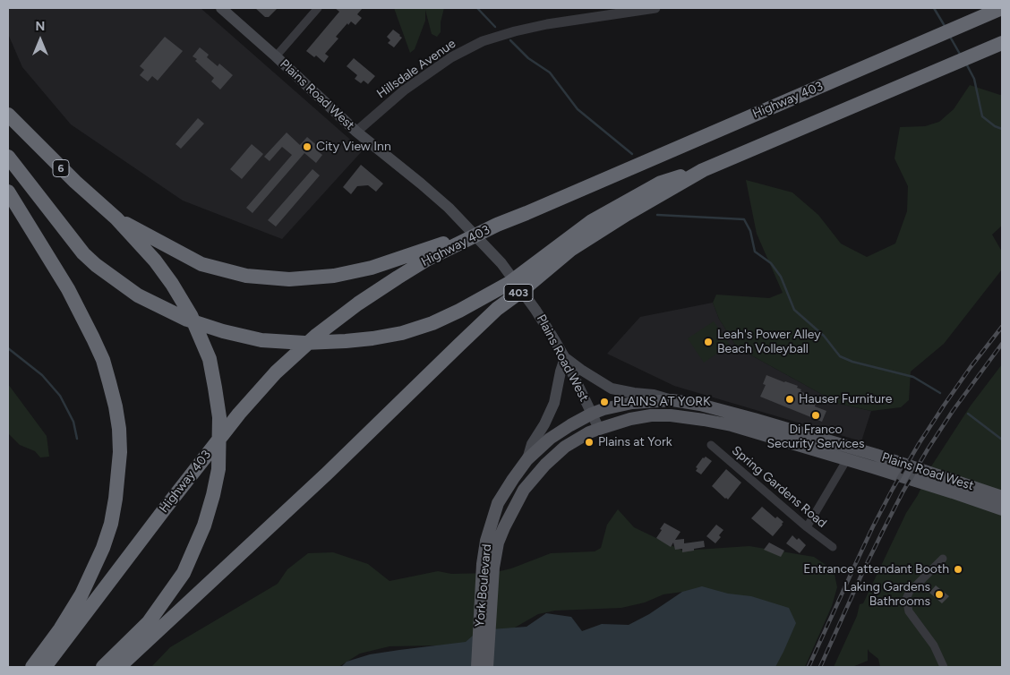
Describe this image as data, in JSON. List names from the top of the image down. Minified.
{"streets":{"highway":["Highway 403","6","403"],"main road":["Plains Road West","York Boulevard"],"street":["Hillsdale Avenue","Spring Gardens Road"]},"crossings":[["Hillsdale Avenue","Plains Road West"],["Plains Road West","York Boulevard"]],"places":["City View Inn","Leah's Power Alley Beach Volleyball","Hauser Furniture","PLAINS AT YORK","Di Franco Security Services","Plains at York","Entrance attendant Booth","Laking Gardens Bathrooms"],"north":"top"}
